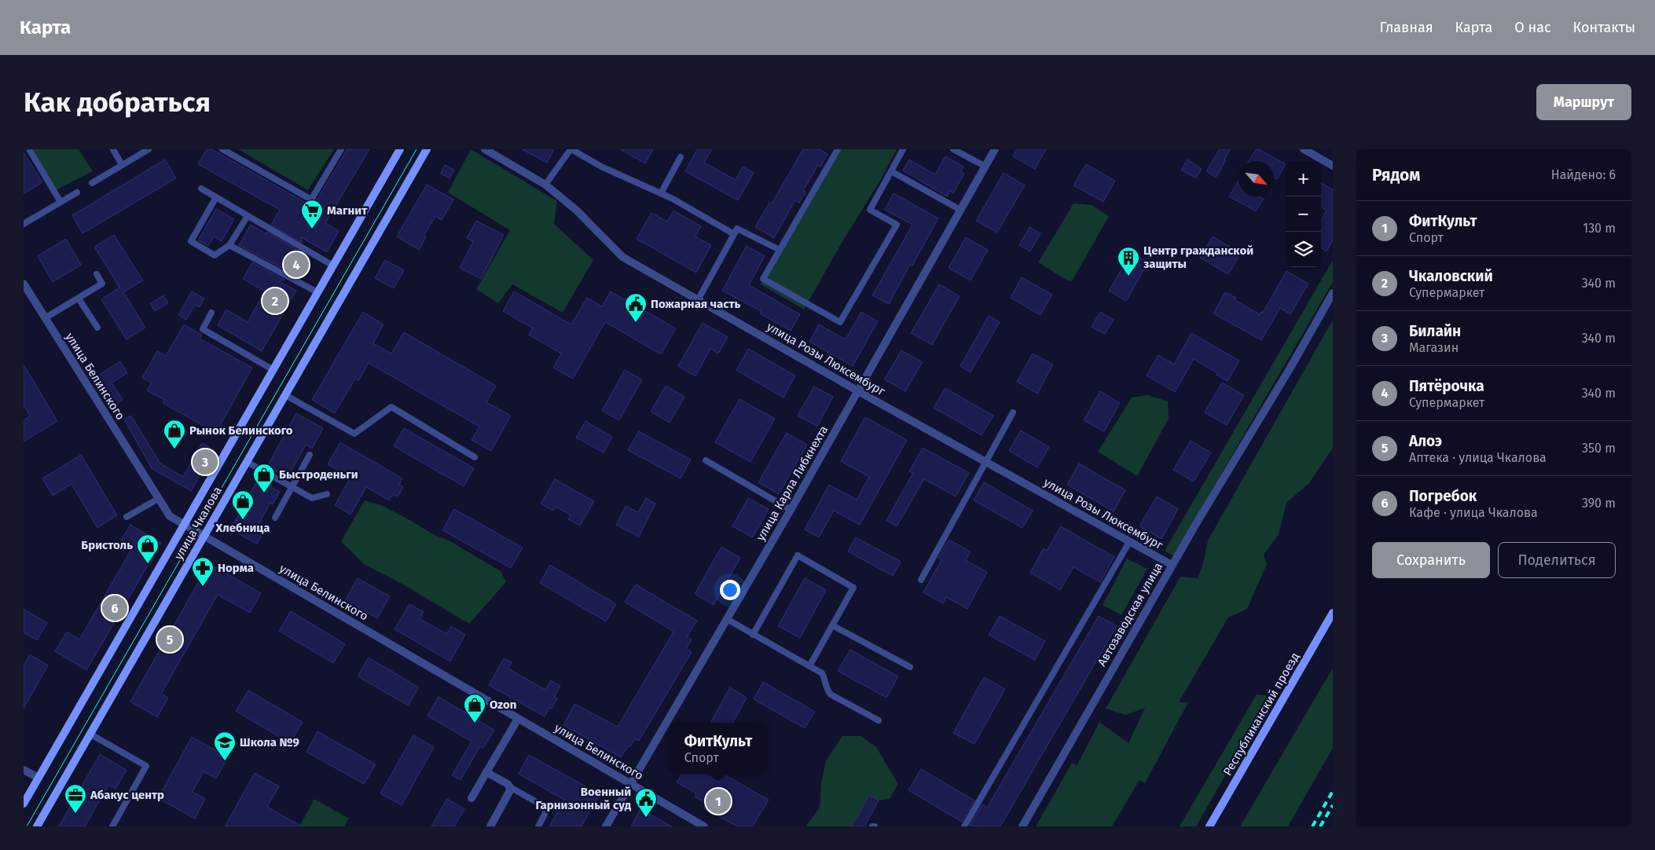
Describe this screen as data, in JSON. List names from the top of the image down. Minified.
{"streets":{"main road":["улица Чкалова","Республиканский проезд"],"street":["улица Розы Люксембург","улица Белинского","улица Карла Либкнехта","Автозаводская улица"]},"crossings":[["улица Розы Люксембург","улица Карла Либкнехта"],["улица Розы Люксембург","Автозаводская улица"],["улица Белинского","улица Карла Либкнехта"],["улица Белинского","улица Чкалова"]],"places":{"supermarket":["Магнит"],"building":["Центр гражданской защиты"],"public building":["Пожарная часть","Военный Гарнизонный суд"],"shop":["Рынок Белинского","Быстроденьги","Хлебница","Бристоль","Ozon"],"pharmacy":["Норма"],"school or university":["Школа №9"],"office":["Абакус центр"]},"north":"bottom right","page":{"header":"Карта","nav":["Главная","Карта","О нас","Контакты"],"buttons":["Маршрут",["Сохранить","Поделиться"]],"title":"Как добраться","heading":["Рядом","Найдено: 6"],"map_buttons":["+","−"],"list":[{"mark":"1","name":"ФитКульт","note":"Спорт","value":"130 m"},{"mark":"2","name":"Чкаловский","note":"Супермаркет","value":"340 m"},{"mark":"3","name":"Билайн","note":"Магазин","value":"340 m"},{"mark":"4","name":"Пятёрочка","note":"Супермаркет","value":"340 m"},{"mark":"5","name":"Алоэ","note":"Аптека · улица Чкалова","value":"350 m"},{"mark":"6","name":"Погребок","note":"Кафе · улица Чкалова","value":"390 m"}],"pins":["4","2","3","6","5","1"],"popup":["ФитКульт","Спорт"]}}
